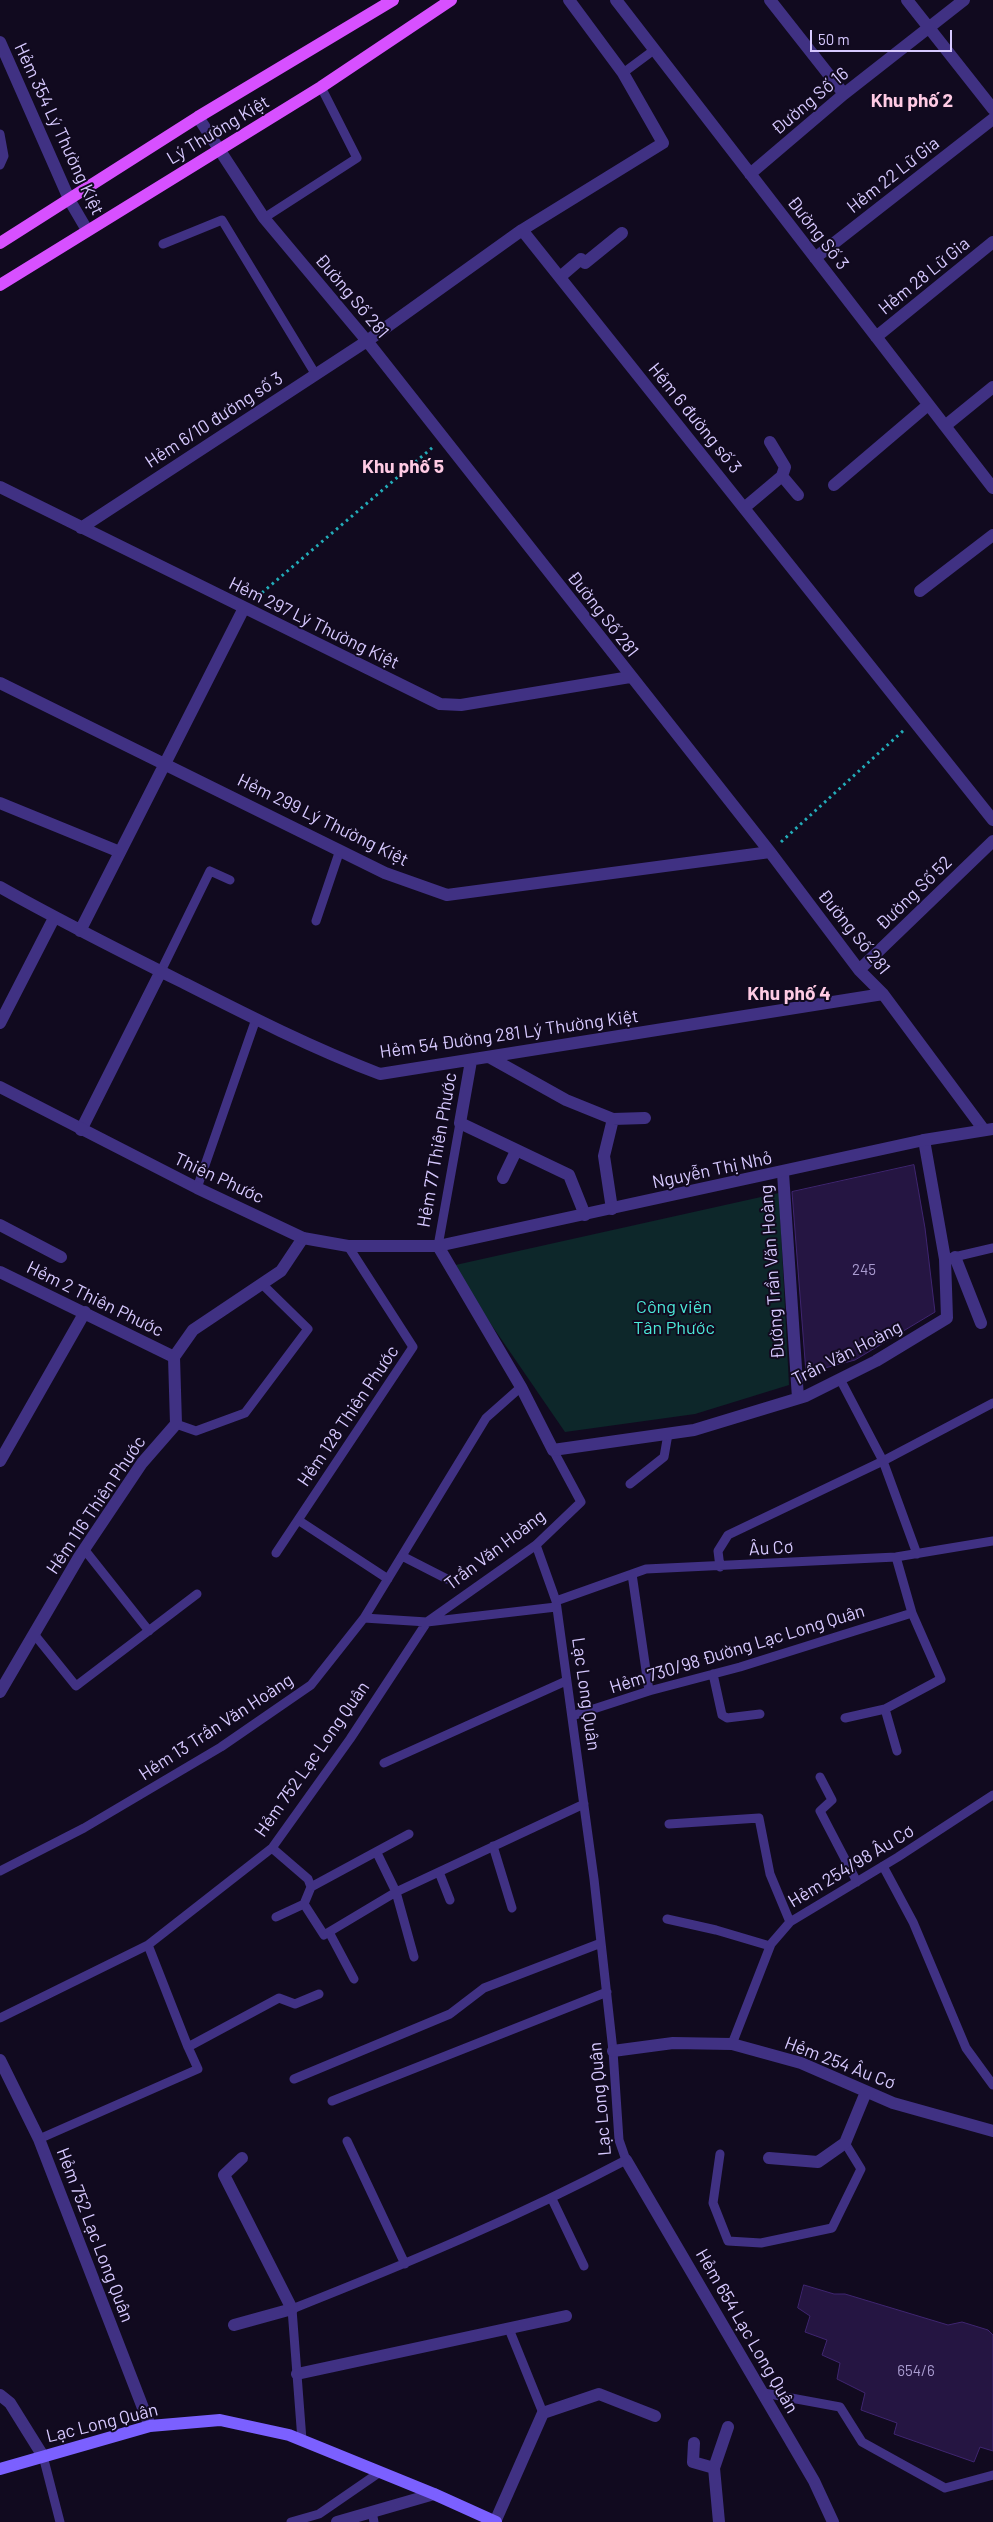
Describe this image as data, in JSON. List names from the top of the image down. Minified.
{"streets":{"main road":["Lý Thường Kiệt","Lạc Long Quân"],"street":["Đường Số 16","Hẻm 354 Lý Thường Kiệt","Hẻm 22 Lữ Gia","Đường Số 3","Hẻm 28 Lữ Gia","Đường Số 281","Hẻm 6 đường số 3","Hẻm 6/10 đường số 3","Hẻm 297 Lý Thường Kiệt","Hẻm 299 Lý Thường Kiệt","Đường Số 52","Hẻm 54 Đường 281 Lý Thường Kiệt","Hẻm 77 Thiên Phước","Nguyễn Thị Nhỏ","Thiên Phước","Đường Trần Văn Hoàng","Hẻm 2 Thiên Phước","Trần Văn Hoàng","Hẻm 116 Thiên Phước","Hẻm 752 Lạc Long Quân","Hẻm 254 Âu Cơ","Hẻm 654 Lạc Long Quân"],"lane":["Hẻm 128 Thiên Phước","Âu Cơ","Hẻm 730/98 Đường Lạc Long Quân","Hẻm 13 Trần Văn Hoàng","Hẻm 254/98 Âu Cơ"]},"crossings":[["Đường Số 16","Đường Số 3"],["Hẻm 354 Lý Thường Kiệt","Lý Thường Kiệt"],["Lý Thường Kiệt","Đường Số 281"],["Hẻm 22 Lữ Gia","Đường Số 3"],["Đường Số 3","Hẻm 28 Lữ Gia"],["Đường Số 281","Hẻm 6/10 đường số 3"],["Đường Số 281","Hẻm 297 Lý Thường Kiệt"],["Đường Số 281","Hẻm 299 Lý Thường Kiệt"],["Đường Số 281","Đường Số 52"],["Đường Số 281","Hẻm 54 Đường 281 Lý Thường Kiệt"],["Đường Số 281","Nguyễn Thị Nhỏ"],["Hẻm 6 đường số 3","Hẻm 6/10 đường số 3"],["Hẻm 6/10 đường số 3","Hẻm 297 Lý Thường Kiệt"],["Hẻm 54 Đường 281 Lý Thường Kiệt","Hẻm 77 Thiên Phước"],["Hẻm 77 Thiên Phước","Nguyễn Thị Nhỏ"],["Hẻm 77 Thiên Phước","Thiên Phước"],["Hẻm 77 Thiên Phước","Trần Văn Hoàng"],["Nguyễn Thị Nhỏ","Thiên Phước"],["Nguyễn Thị Nhỏ","Đường Trần Văn Hoàng"],["Nguyễn Thị Nhỏ","Trần Văn Hoàng"],["Thiên Phước","Trần Văn Hoàng"],["Thiên Phước","Hẻm 128 Thiên Phước"],["Đường Trần Văn Hoàng","Trần Văn Hoàng"],["Trần Văn Hoàng","Âu Cơ"],["Trần Văn Hoàng","Lạc Long Quân"],["Trần Văn Hoàng","Hẻm 13 Trần Văn Hoàng"],["Trần Văn Hoàng","Hẻm 752 Lạc Long Quân"],["Âu Cơ","Lạc Long Quân"],["Âu Cơ","Hẻm 752 Lạc Long Quân"],["Hẻm 730/98 Đường Lạc Long Quân","Lạc Long Quân"],["Lạc Long Quân","Hẻm 752 Lạc Long Quân"],["Lạc Long Quân","Hẻm 254 Âu Cơ"],["Lạc Long Quân","Hẻm 654 Lạc Long Quân"],["Hẻm 254/98 Âu Cơ","Hẻm 254 Âu Cơ"]],"districts":["Khu phố 2","Khu phố 5","Khu phố 4"],"parks":["Công viên Tân Phước"],"house_numbers":["245","654/6"],"scale_bar":"50 m"}
